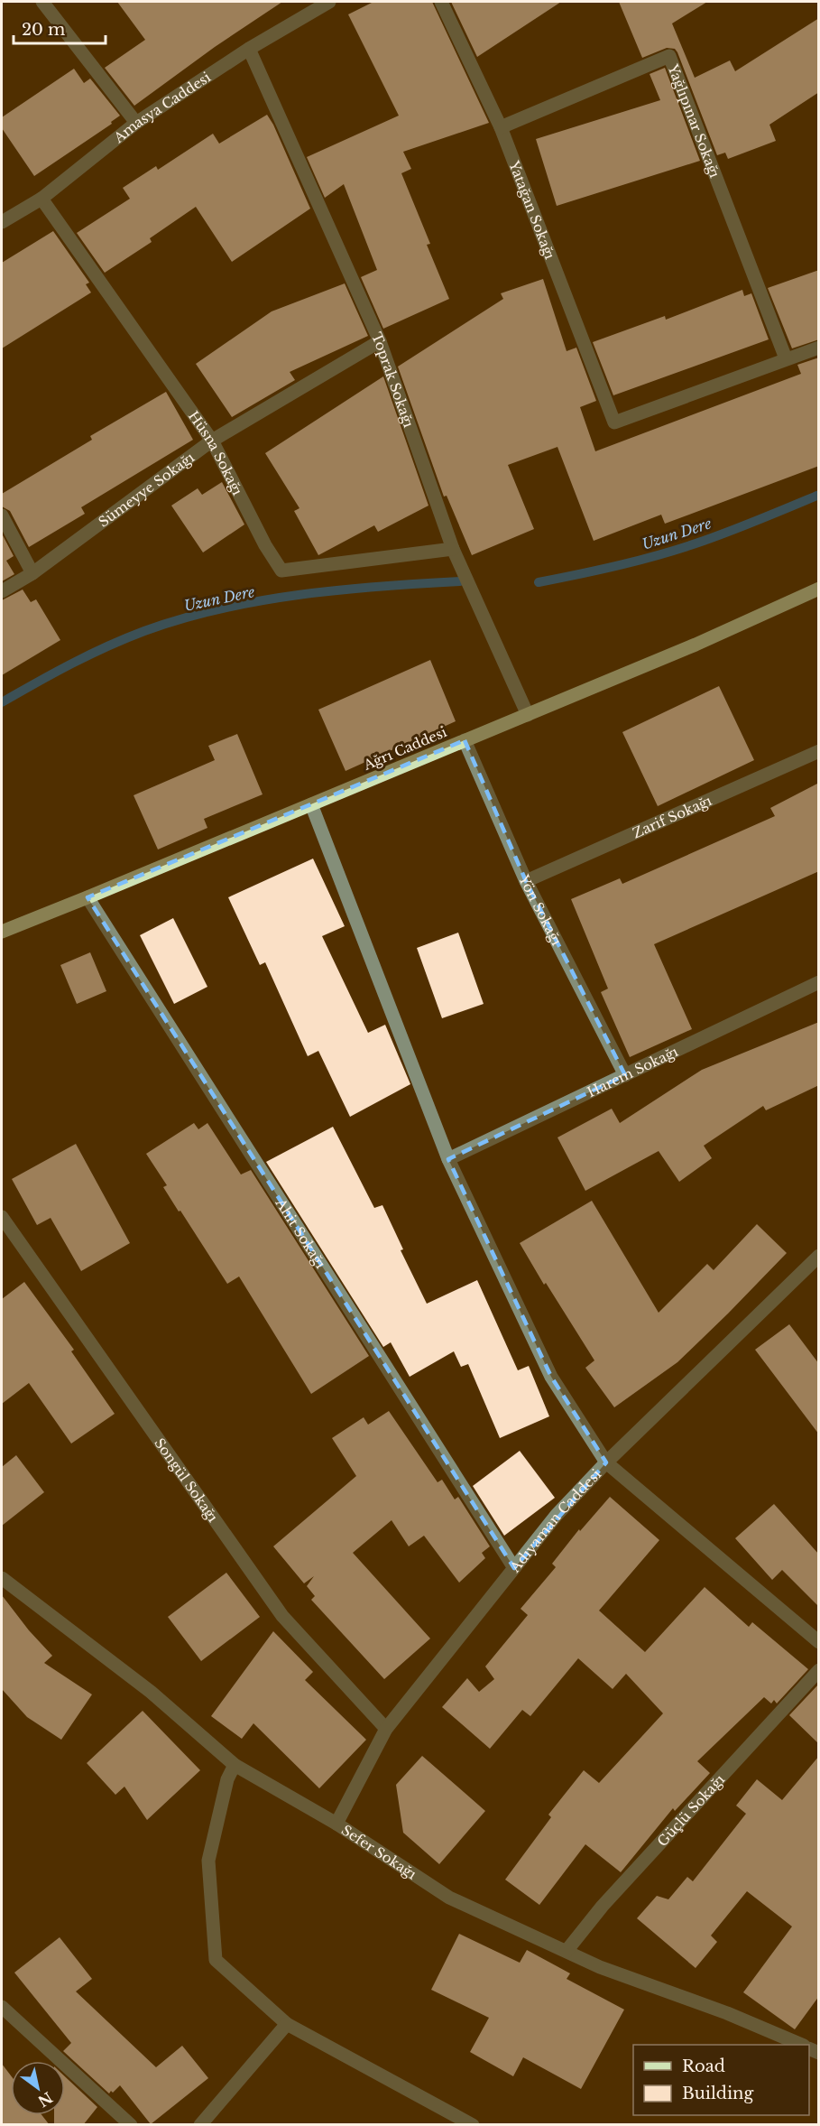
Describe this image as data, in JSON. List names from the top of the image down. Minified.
{"streets":{"main road":["Ağrı Caddesi"],"street":["Amasya Caddesi","Yağlıpınar Sokağı","Yatağan Sokağı","Toprak Sokağı","Hüsna Sokağı","Sümeyye Sokağı","Zarif Sokağı","Yön Sokağı","Harem Sokağı","Ahit Sokağı","Songül Sokağı","Adıyaman Caddesi","Güçlü Sokağı","Sefer Sokağı"]},"crossings":[["Amasya Caddesi","Toprak Sokağı"],["Amasya Caddesi","Hüsna Sokağı"],["Yağlıpınar Sokağı","Yatağan Sokağı"],["Toprak Sokağı","Hüsna Sokağı"],["Toprak Sokağı","Sümeyye Sokağı"],["Toprak Sokağı","Ağrı Caddesi"],["Hüsna Sokağı","Sümeyye Sokağı"],["Ağrı Caddesi","Yön Sokağı"],["Ağrı Caddesi","Ahit Sokağı"],["Zarif Sokağı","Yön Sokağı"],["Yön Sokağı","Harem Sokağı"],["Ahit Sokağı","Adıyaman Caddesi"],["Songül Sokağı","Adıyaman Caddesi"],["Adıyaman Caddesi","Sefer Sokağı"],["Güçlü Sokağı","Sefer Sokağı"]],"water":["Uzun Dere"],"legend":["Road","Building"],"scale_bar":"20 m","north":"bottom right"}
